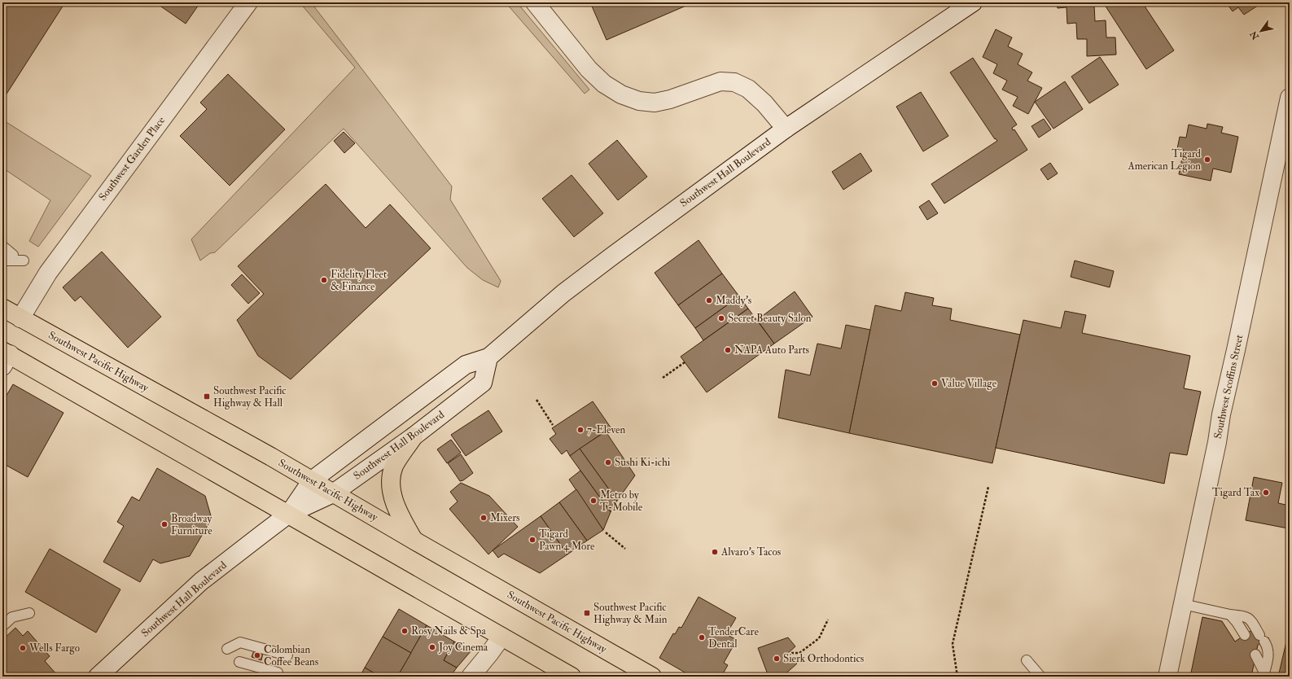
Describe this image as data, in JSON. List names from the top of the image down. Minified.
{"streets":{"highway":["Southwest Pacific Highway"],"main road":["Southwest Garden Place","Southwest Hall Boulevard","Southwest Scoffins Street"]},"crossings":[["Southwest Garden Place","Southwest Pacific Highway"],["Southwest Hall Boulevard","Southwest Pacific Highway"]],"places":{"other":["Tigard American Legion","Fidelity Fleet & Finance","Maddy's","Secret Beauty Salon","NAPA Auto Parts","Value Village","7-Eleven","Sushi Ki-ichi","Tigard Tax","Metro by T-Mobile","Mixers","Broadway Furniture","Tigard Pawn 4 More","Alvaro's Tacos","Rosy Nails & Spa","TenderCare Dental","Joy Cinema","Wells Fargo","Colombian Coffee Beans","Sierk Orthodontics"],"transit":["Southwest Pacific Highway & Hall","Southwest Pacific Highway & Main"]},"north":"bottom left"}
